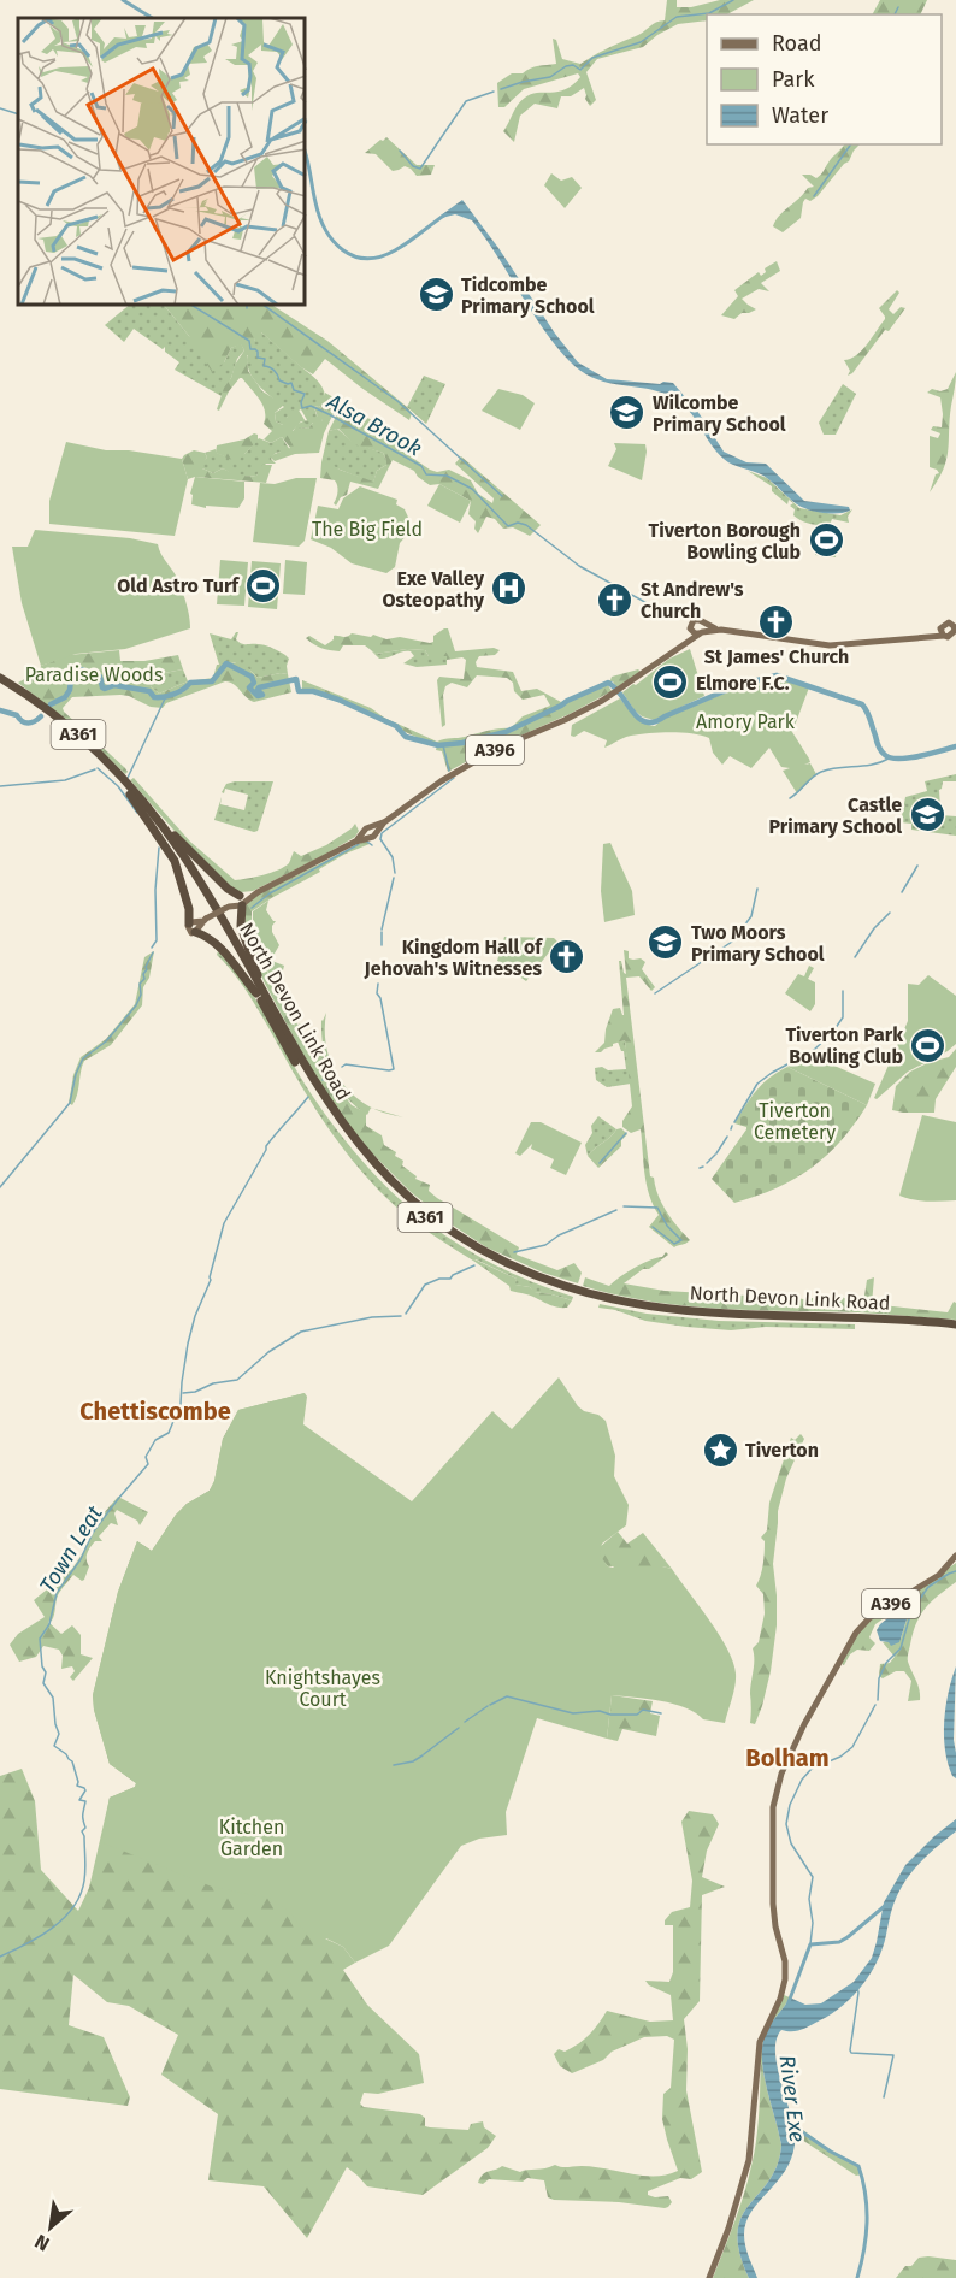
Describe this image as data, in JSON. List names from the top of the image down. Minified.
{"streets":{"highway":["A361","North Devon Link Road"],"main road":["A396"]},"districts":["Chettiscombe","Bolham"],"water":["Alsa Brook","Town Leat","River Exe"],"parks":["The Big Field","Paradise Woods","Amory Park","Tiverton Cemetery","Knightshayes Court","Kitchen Garden"],"places":{"school or university":["Tidcombe Primary School","Wilcombe Primary School","Castle Primary School","Two Moors Primary School"],"sports":["Tiverton Borough Bowling Club","Old Astro Turf","Elmore F.C.","Tiverton Park Bowling Club"],"hospital":["Exe Valley Osteopathy"],"church":["St Andrew's Church","St James' Church","Kingdom Hall of Jehovah's Witnesses"],"place":["Tiverton"]},"legend":["Road","Park","Water"],"north":"bottom left"}
